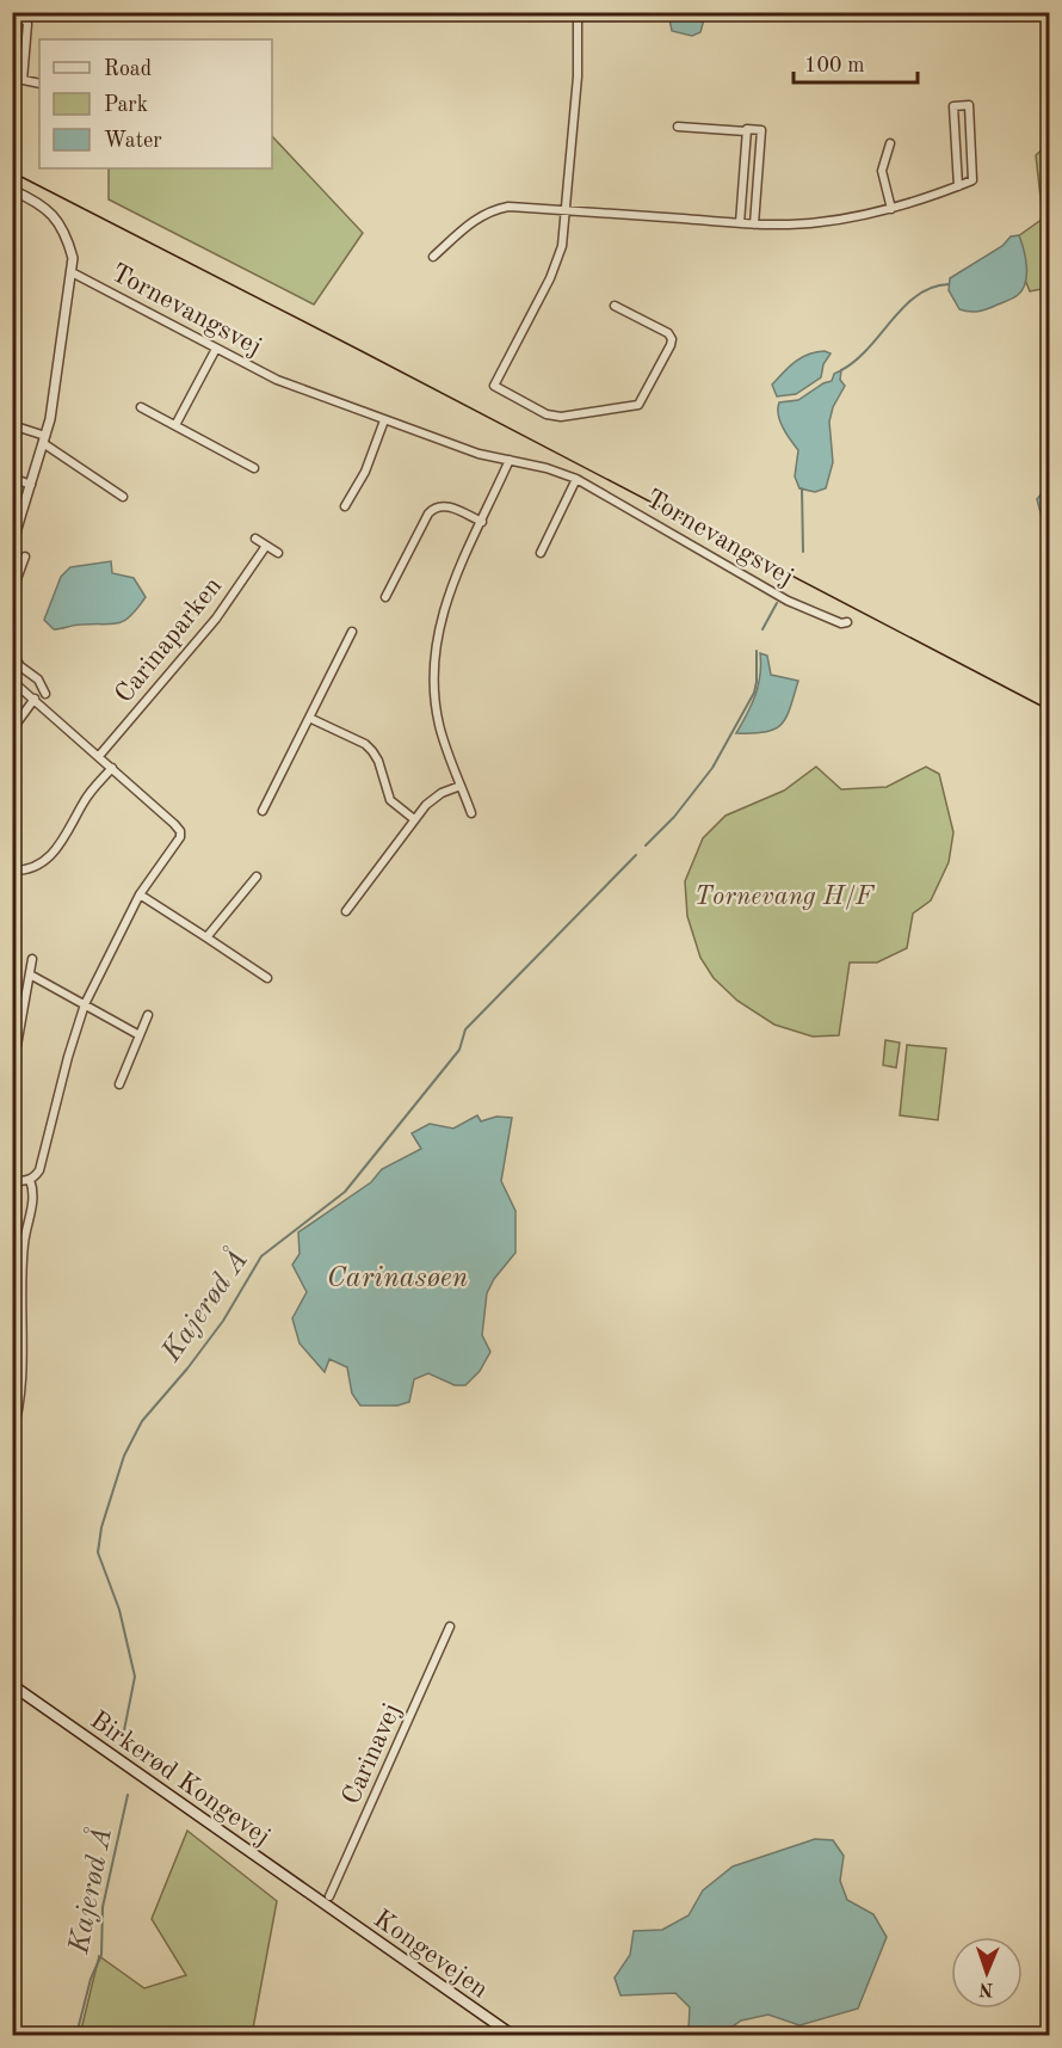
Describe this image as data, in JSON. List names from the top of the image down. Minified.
{"streets":{"main road":["Birkerød Kongevej","Kongevejen"],"street":["Tornevangsvej","Carinaparken","Carinavej"]},"crossings":[["Carinavej","Birkerød Kongevej"],["Carinavej","Kongevejen"],["Birkerød Kongevej","Kongevejen"]],"water":["Carinasøen","Kajerød Å"],"parks":["Tornevang H/F"],"legend":["Road","Park","Water"],"scale_bar":"100 m","north":"bottom"}
